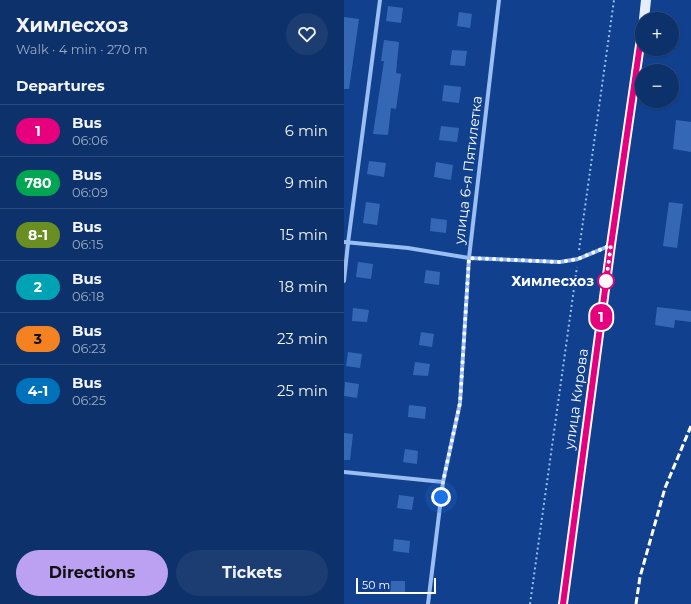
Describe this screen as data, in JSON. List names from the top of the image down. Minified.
{"streets":{"main road":["улица Кирова"],"street":["улица 6-я Пятилетка"]},"places":["Химлесхоз"],"lines":["bus line 1"],"scale_bar":"50 m","page":{"heading":[["Химлесхоз","Walk · 4 min · 270 m"],"Departures"],"on_map":"1","map_buttons":["+","−"],"list":[{"mark":"1","name":"Bus","note":"06:06","value":"6 min"},{"mark":"780","name":"Bus","note":"06:09","value":"9 min"},{"mark":"8-1","name":"Bus","note":"06:15","value":"15 min"},{"mark":"2","name":"Bus","note":"06:18","value":"18 min"},{"mark":"3","name":"Bus","note":"06:23","value":"23 min"},{"mark":"4-1","name":"Bus","note":"06:25","value":"25 min"}],"buttons":["Directions","Tickets"],"scale":"50 m"}}
